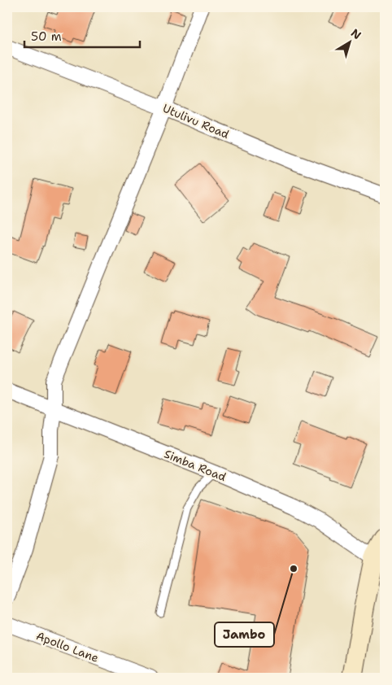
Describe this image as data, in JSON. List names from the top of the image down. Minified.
{"streets":{"street":["Utulivu Road","Simba Road","Apollo Lane"]},"places":["Jambo"],"scale_bar":"50 m","north":"top right"}
